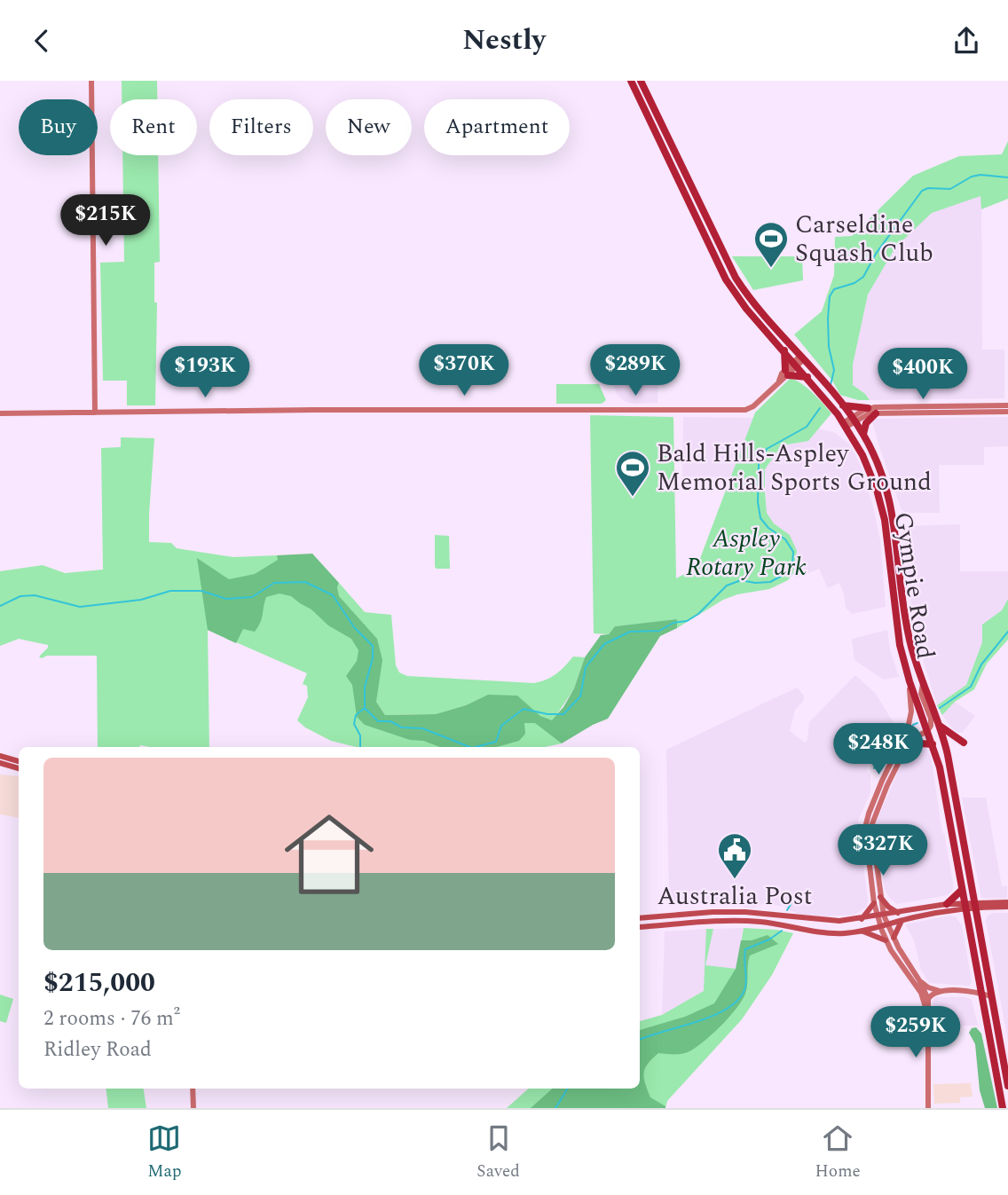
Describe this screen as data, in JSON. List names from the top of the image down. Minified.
{"streets":{"highway":["Gympie Road"]},"parks":["Aspley Rotary Park"],"places":{"sports":["Carseldine Squash Club","Bald Hills-Aspley Memorial Sports Ground"],"public building":["Australia Post"]},"page":{"header":"Nestly","chip":["Buy","Rent","Filters","New","Apartment"],"price":["$215K","$370K","$289K","$193K","$400K","$248K","$327K","$259K"],"list":[{"name":"$215,000","note":"2 rooms · 76 m² · Ridley Road"}],"tabs":["Map","Saved","Home"]}}
